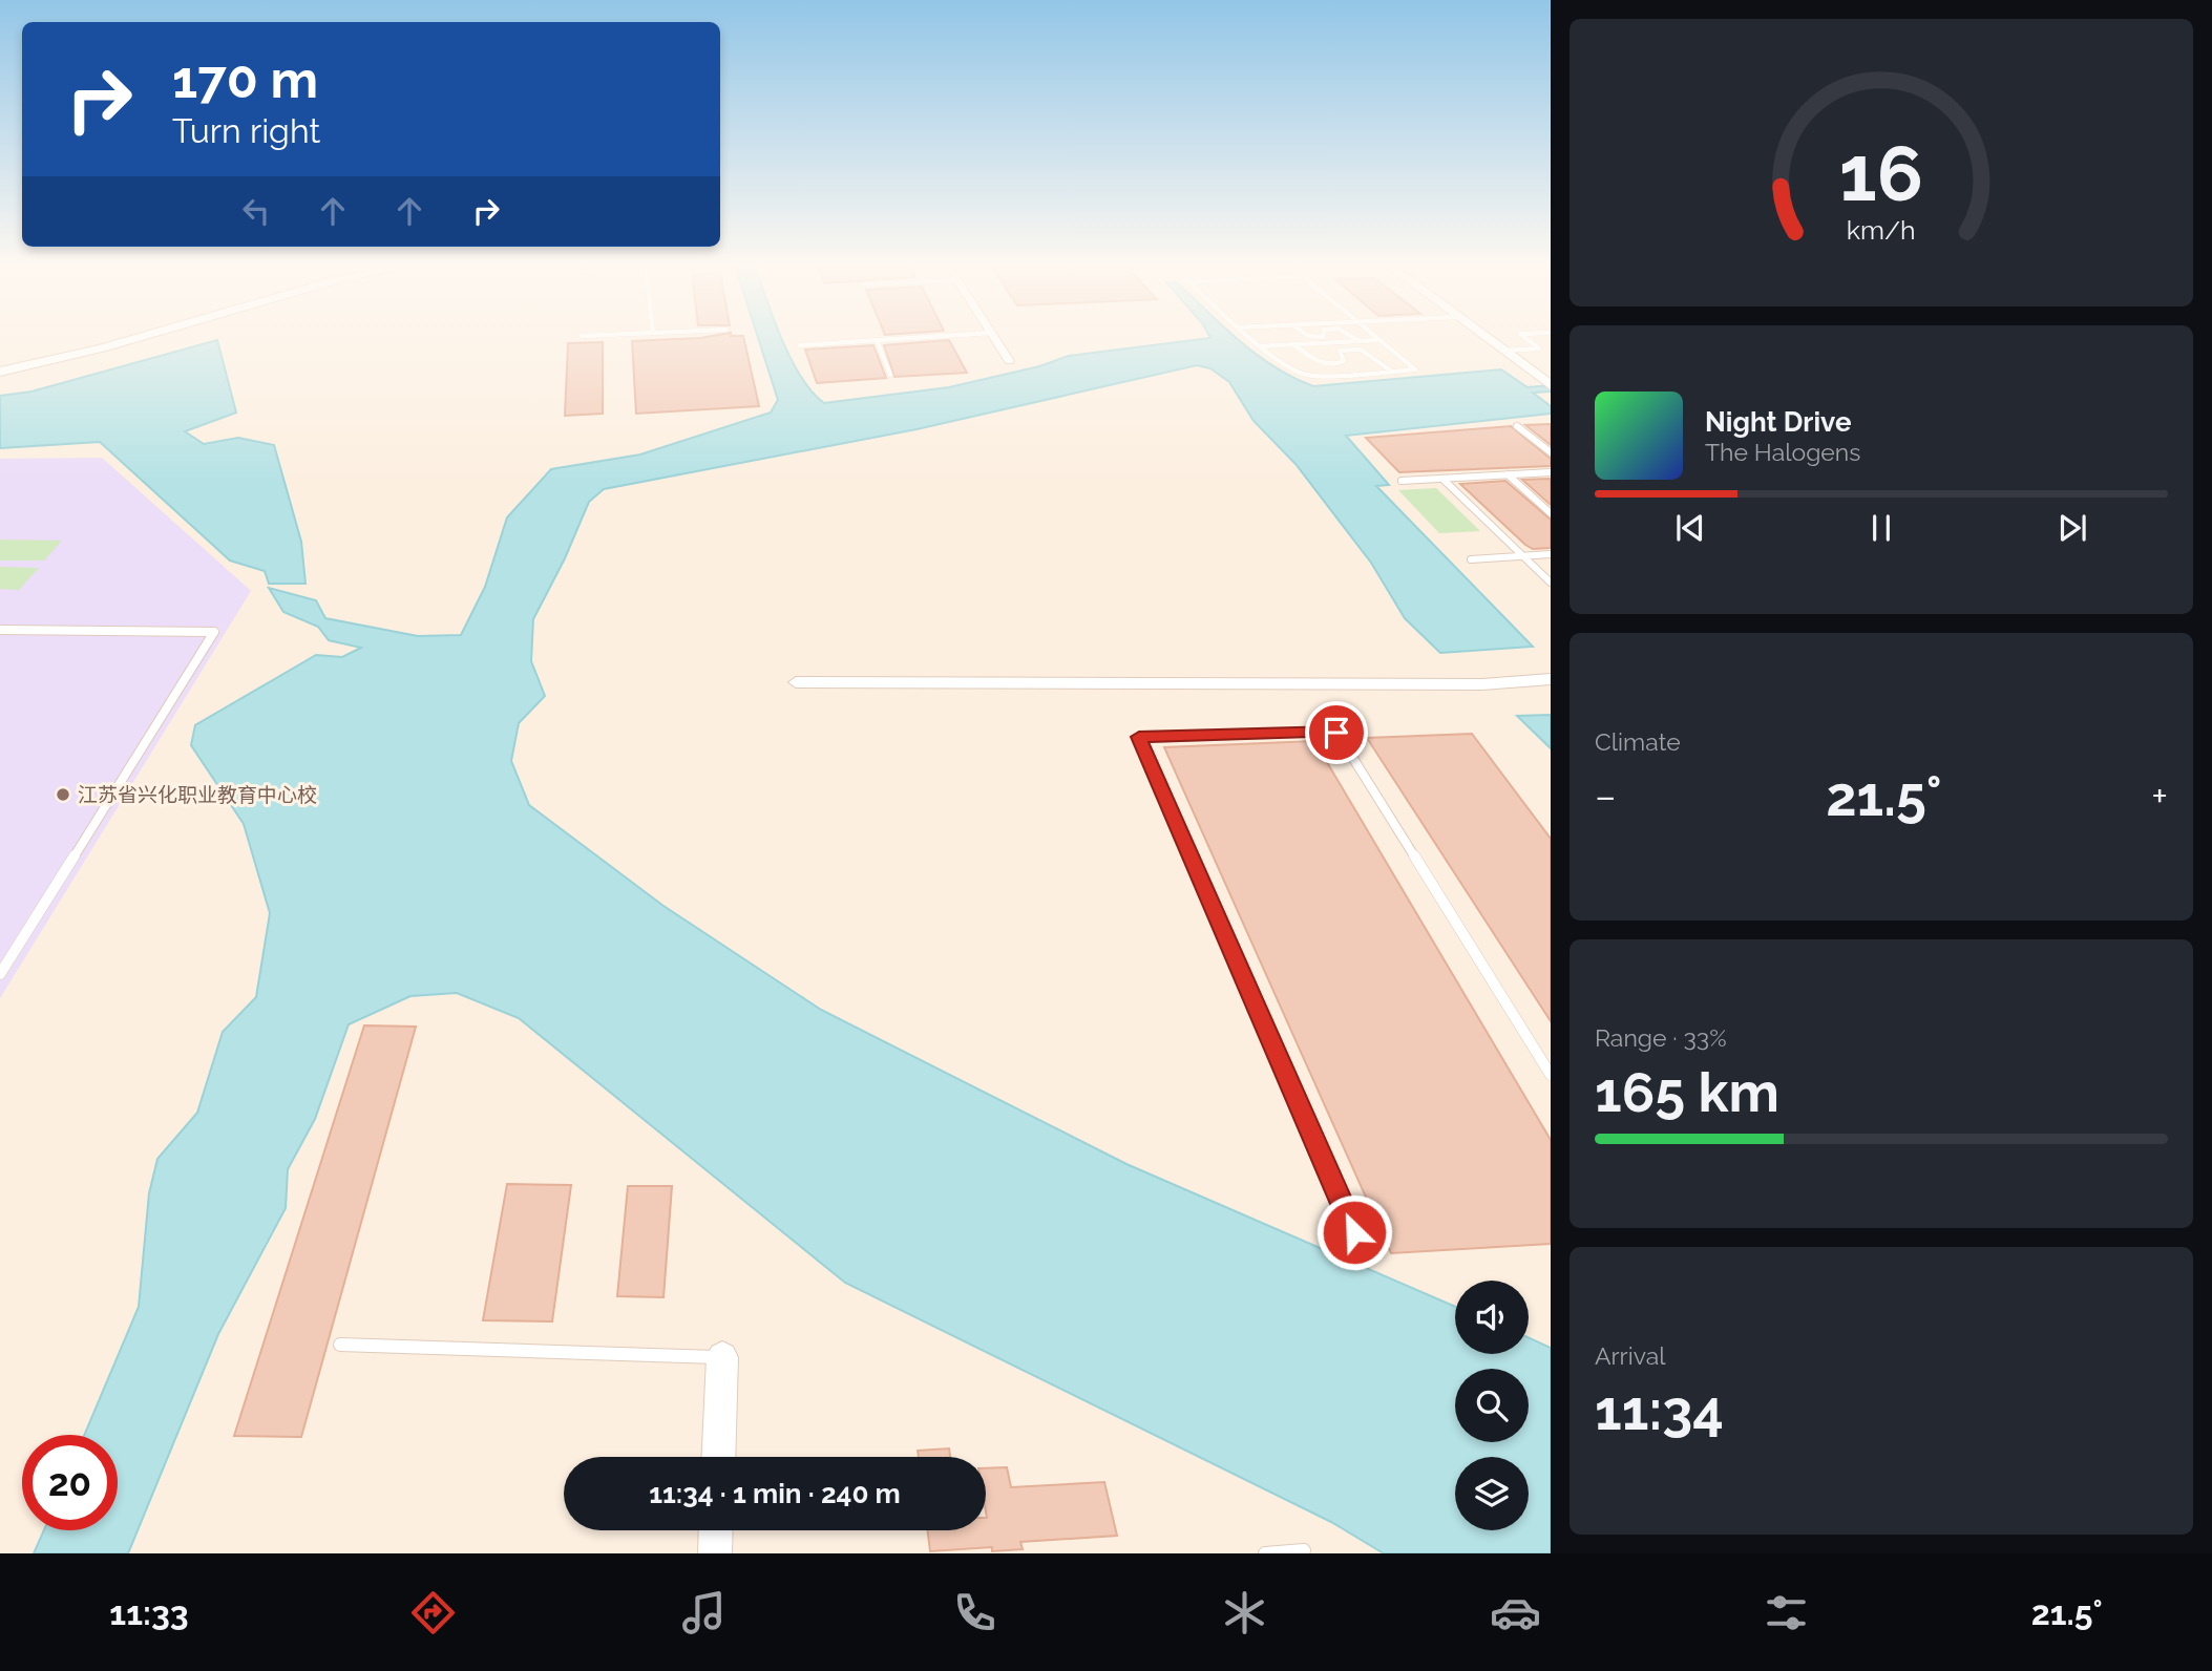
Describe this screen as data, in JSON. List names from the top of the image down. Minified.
{"places":["江苏省兴化职业教育中心校"],"page":{"turn":["170 m","Turn right"],"song":["Night Drive","The Halogens"],"tile":["Climate",["Range · 33%","165 km"],["Arrival","11:34"]],"heat":["−","21.5°","+"],"limit":"20","trip":"11:34 · 1 min · 240 m","tabs":["11:33","21.5°"],"gauge":["16","km/h"]}}
